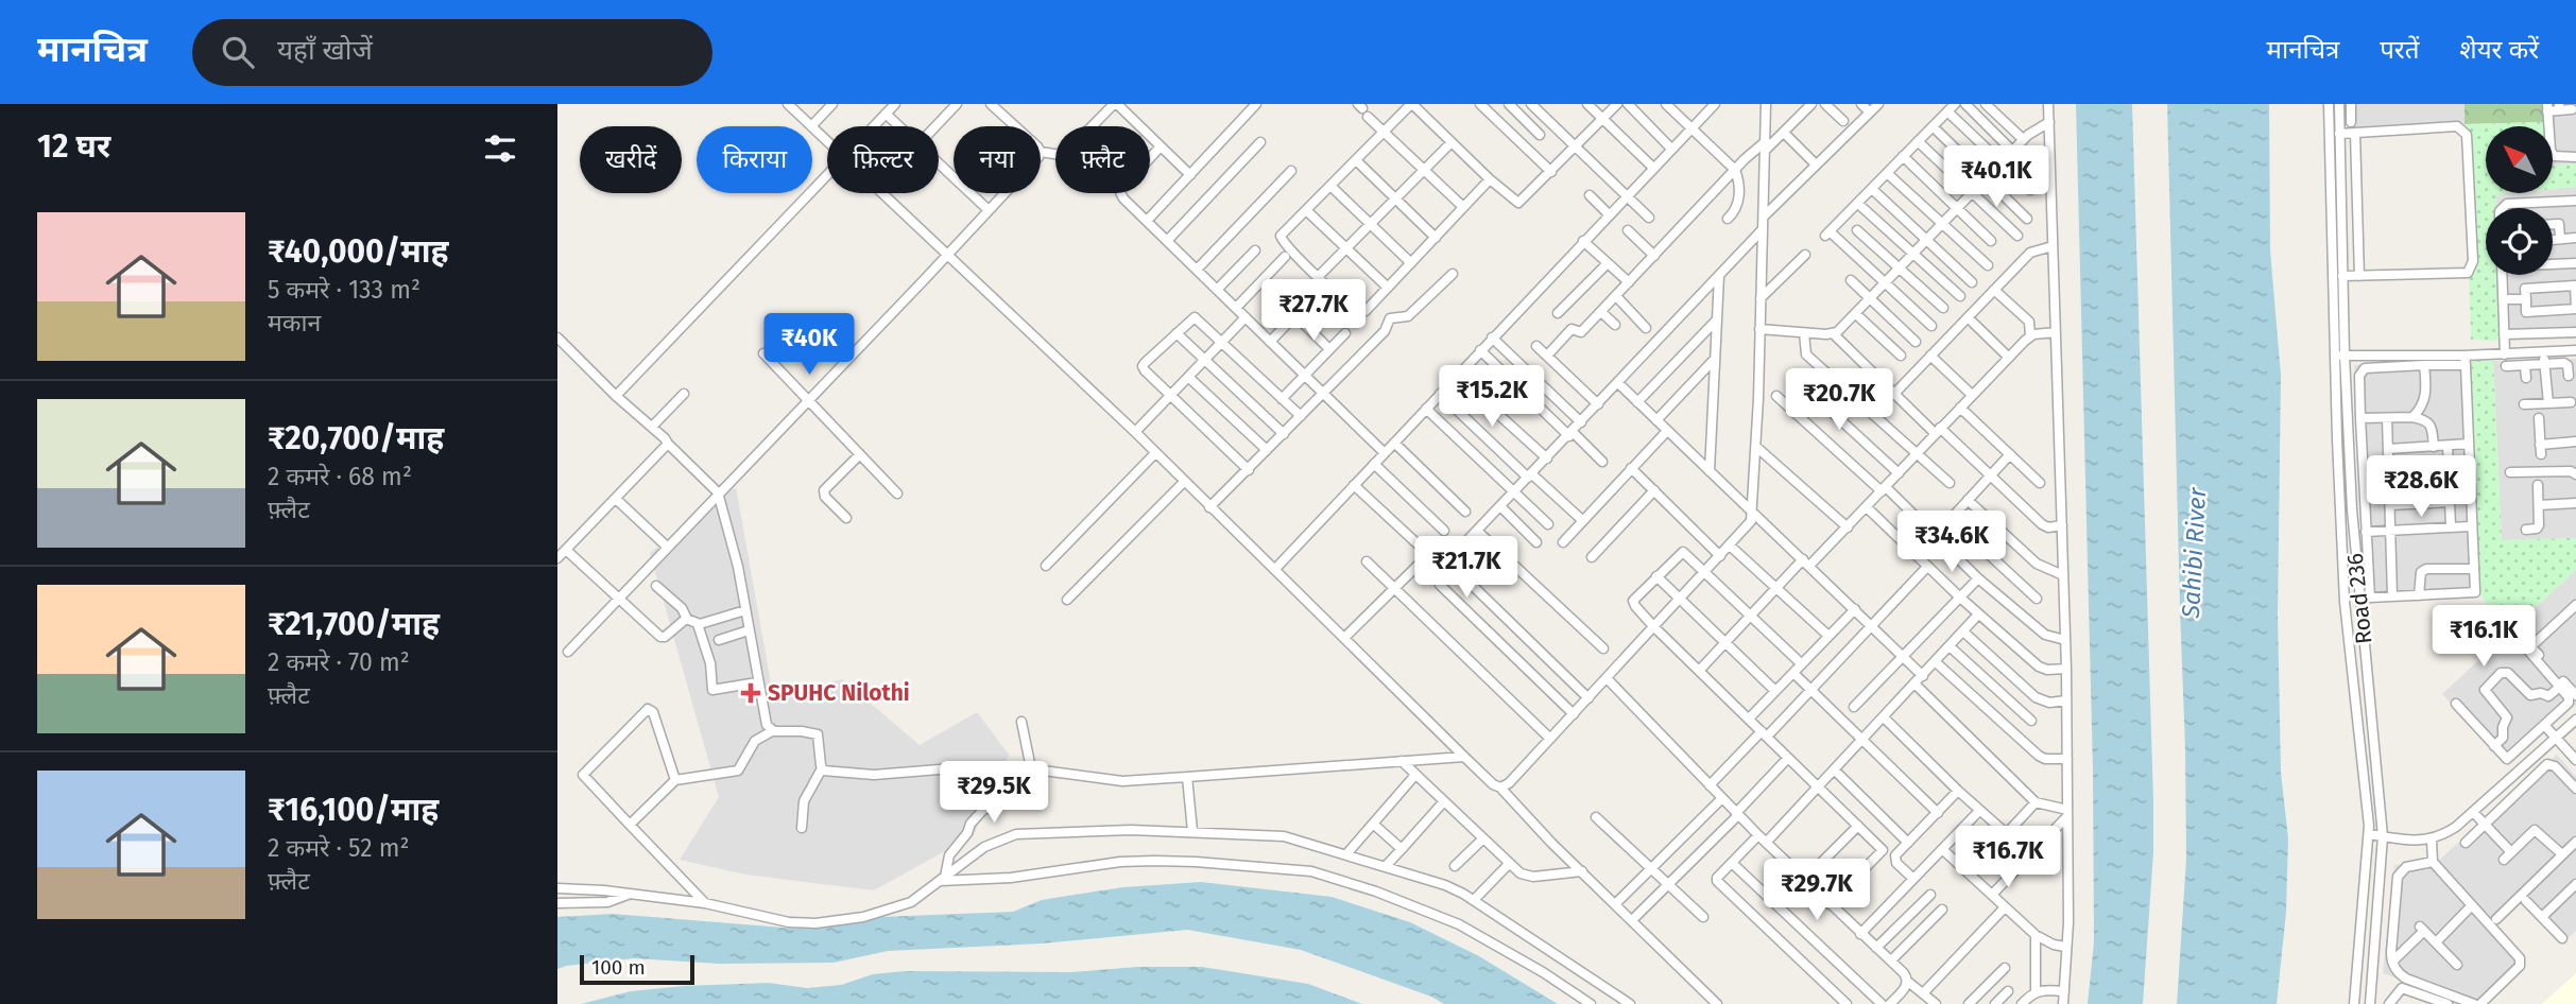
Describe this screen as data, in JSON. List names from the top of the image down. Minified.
{"streets":{"street":["Road 236"]},"water":["Sahibi River"],"places":{"health":["SPUHC Nilothi"]},"scale_bar":"100 m","north":"top left","page":{"header":"मानचित्र","search":"यहाँ खोजें","nav":["मानचित्र","परतें","शेयर करें"],"heading":"12 घर","chip":["खरीदें","किराया","फ़िल्टर","नया","फ़्लैट"],"price":["₹40.1K","₹27.7K","₹40K","₹15.2K","₹20.7K","₹28.6K","₹34.6K","₹21.7K","₹16.1K","₹29.5K","₹16.7K","₹29.7K"],"list":[{"name":"₹40,000/माह","note":"5 कमरे · 133 m² · मकान"},{"name":"₹20,700/माह","note":"2 कमरे · 68 m² · फ़्लैट"},{"name":"₹21,700/माह","note":"2 कमरे · 70 m² · फ़्लैट"},{"name":"₹16,100/माह","note":"2 कमरे · 52 m² · फ़्लैट"}],"scale":"100 m"}}
